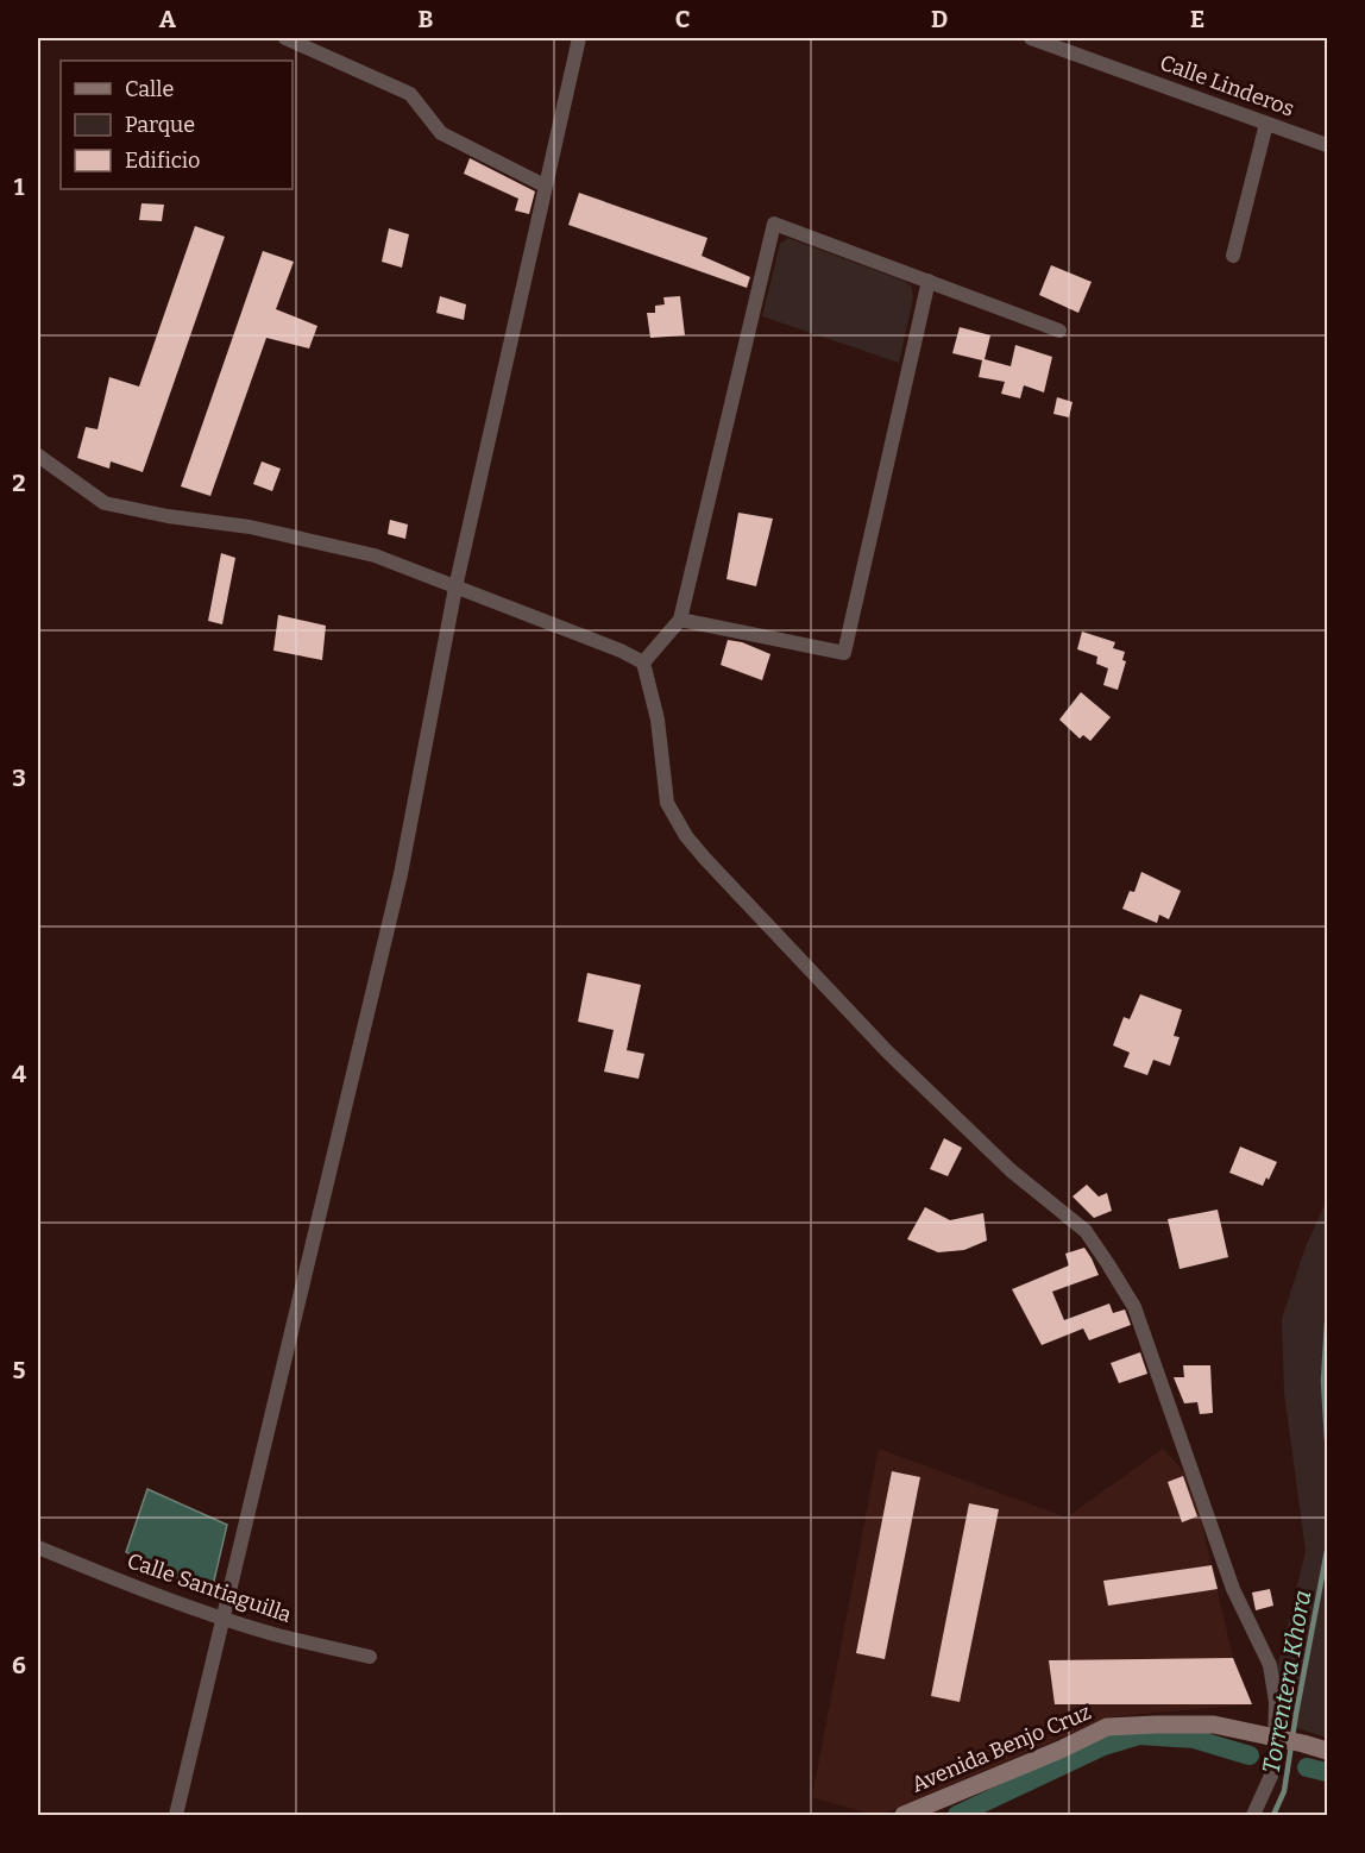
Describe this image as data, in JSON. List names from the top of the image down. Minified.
{"streets":{"street":["Calle Linderos","Calle Santiaguilla","Avenida Benjo Cruz"]},"water":["Torrentera Khora"],"legend":["Calle","Parque","Edificio"],"grid":{"columns":["A","B","C","D","E"],"rows":["1","2","3","4","5","6"]}}
